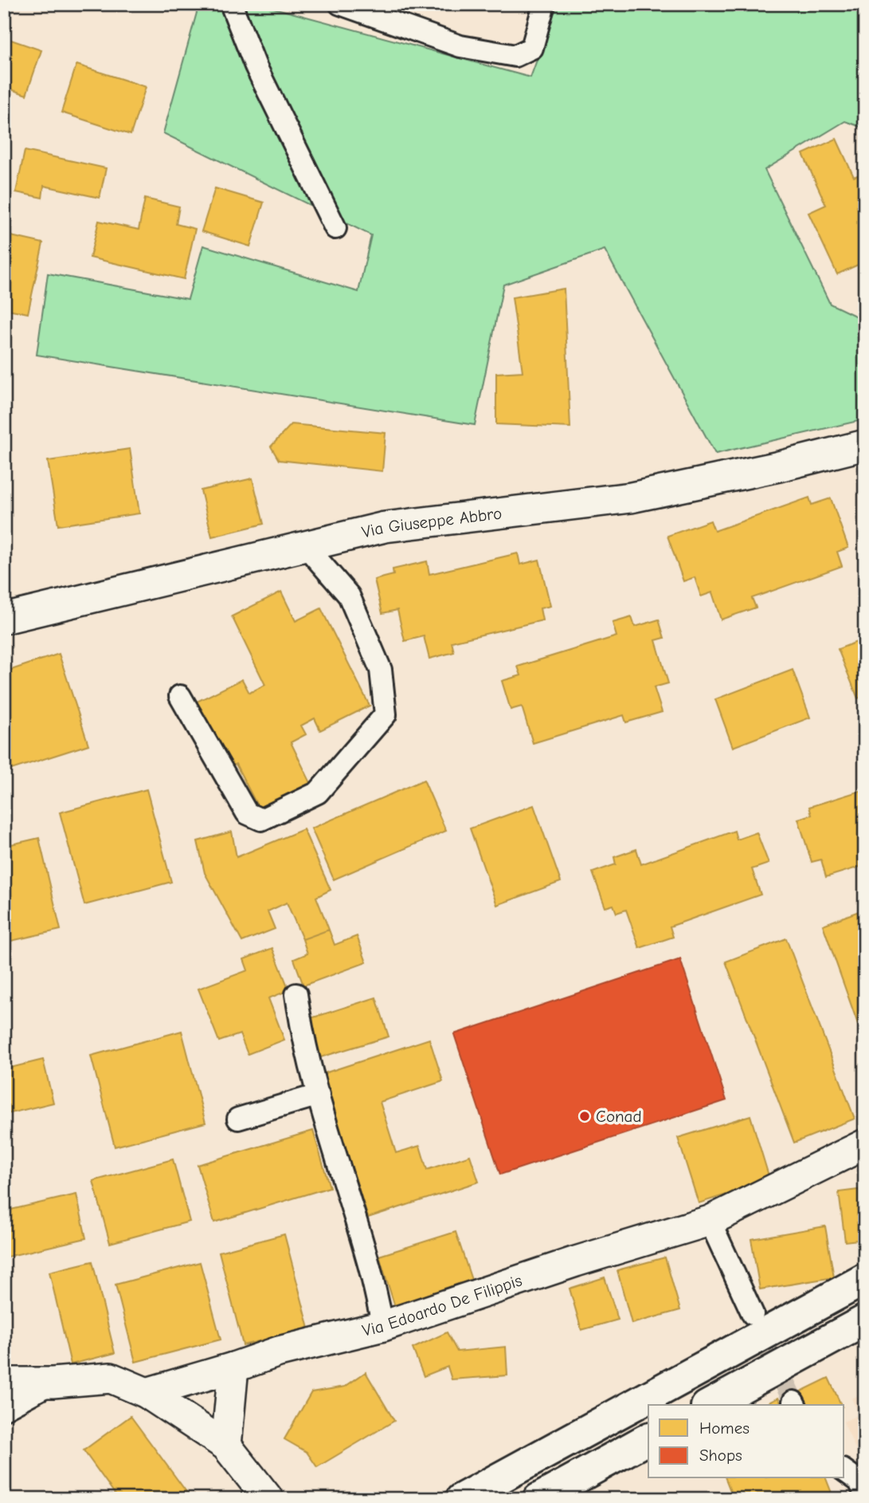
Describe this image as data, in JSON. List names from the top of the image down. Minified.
{"streets":{"street":["Via Giuseppe Abbro","Via Edoardo De Filippis"]},"places":["Conad"],"legend":["Homes","Shops"]}
